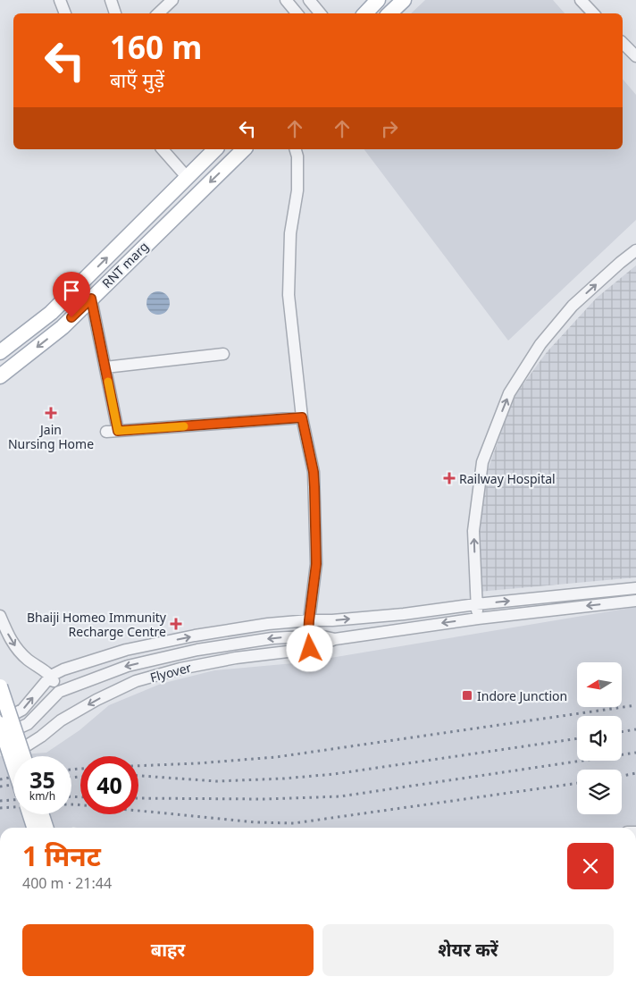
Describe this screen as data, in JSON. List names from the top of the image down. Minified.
{"streets":{"main road":["RNT marg"],"street":["Flyover"]},"places":{"health":["Jain Nursing Home","Railway Hospital","Bhaiji Homeo Immunity Recharge Centre"],"transit":["Indore Junction"]},"north":"left","page":{"turn":["160 m","बाएँ मुड़ें"],"speed":"35 km/h","limit":"40","heading":["1 मिनट","400 m · 21:44"],"buttons":["बाहर","शेयर करें"]}}
